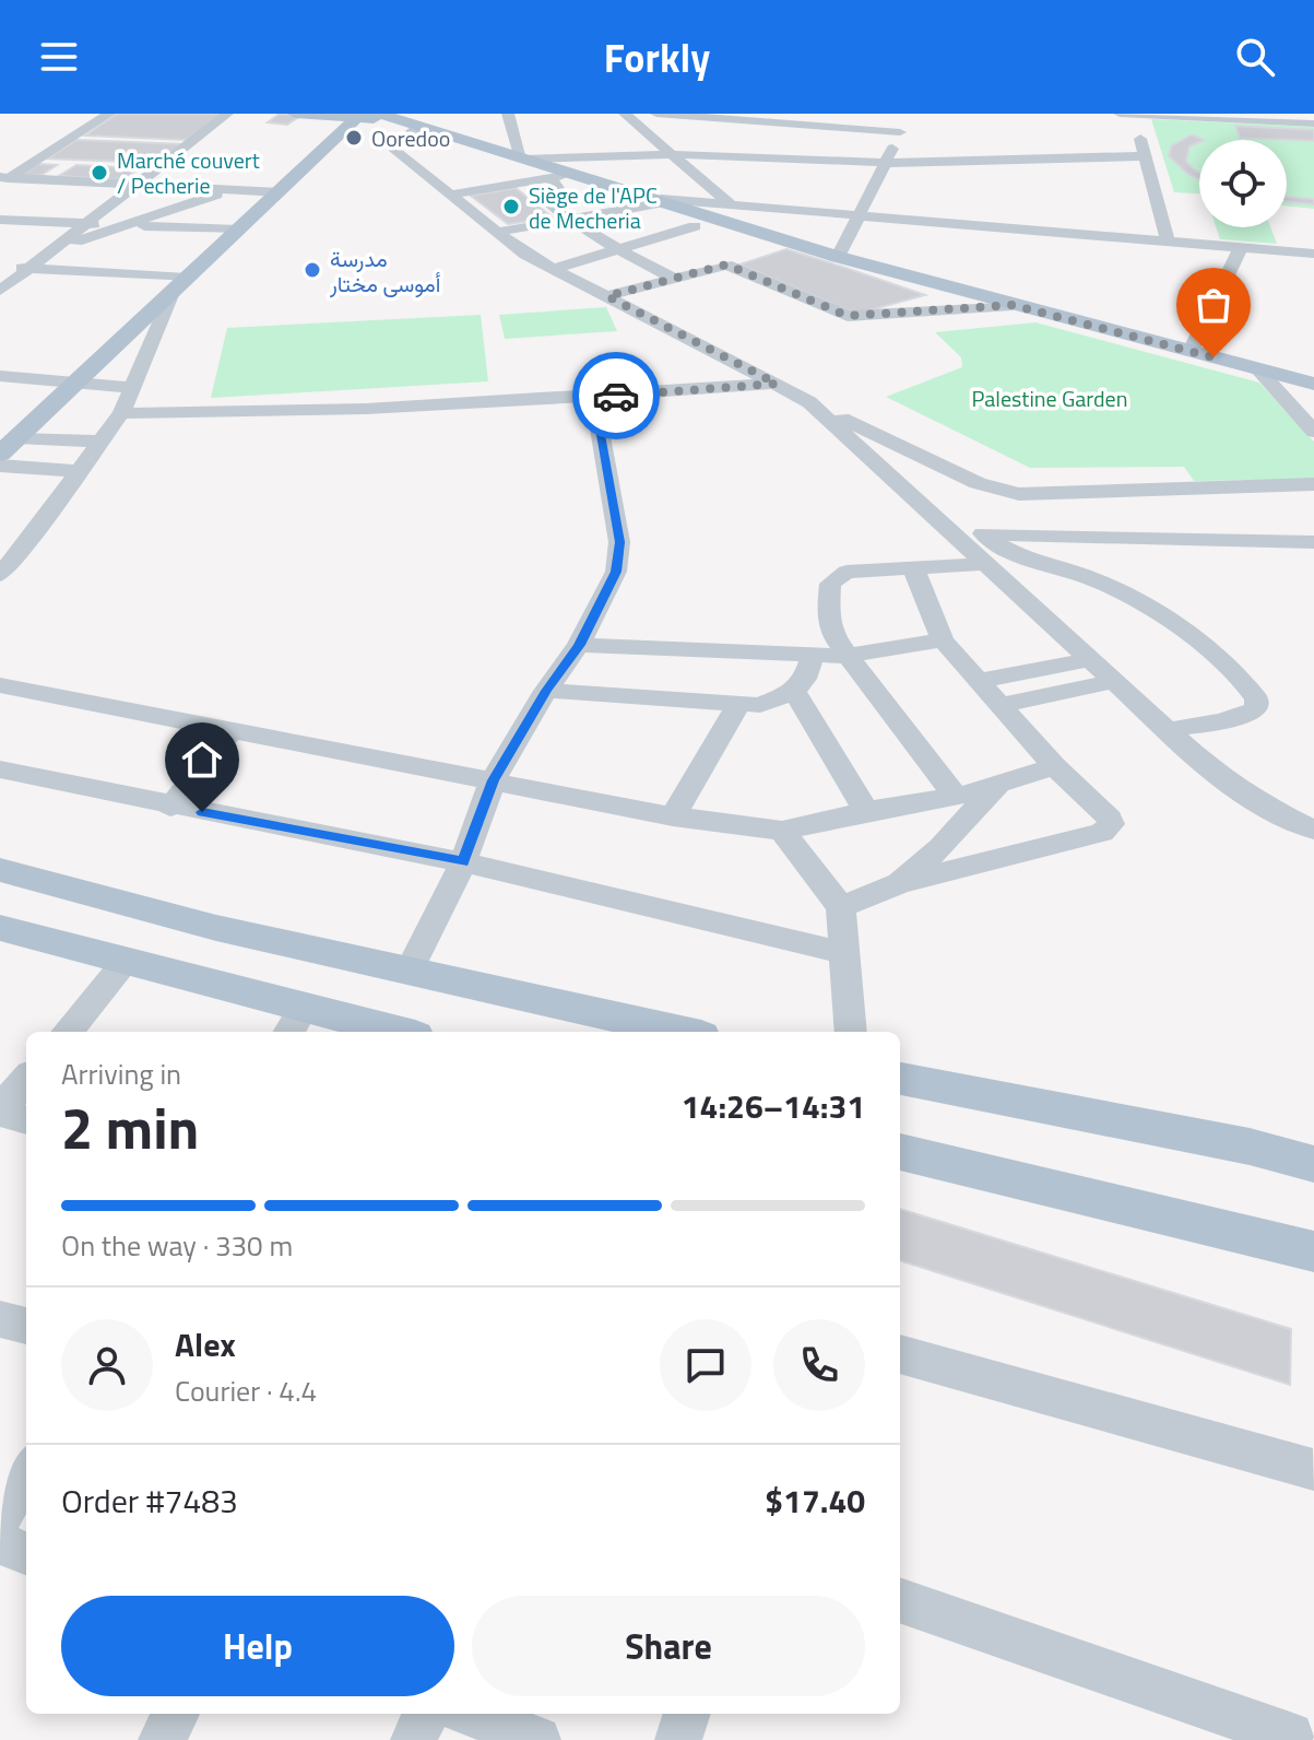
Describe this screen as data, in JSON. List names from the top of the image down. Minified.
{"parks":["Palestine Garden"],"places":["Ooredoo","Marché couvert / Pecherie","Siège de l'APC de Mecheria","مدرسة أموسى مختار"],"page":{"header":"Forkly","heading":["2 min","Arriving in","14:26–14:31"],"panel":["Alex","Courier · 4.4","Order #7483","$17.40"],"bar":"On the way · 330 m","buttons":["Help","Share"]}}
